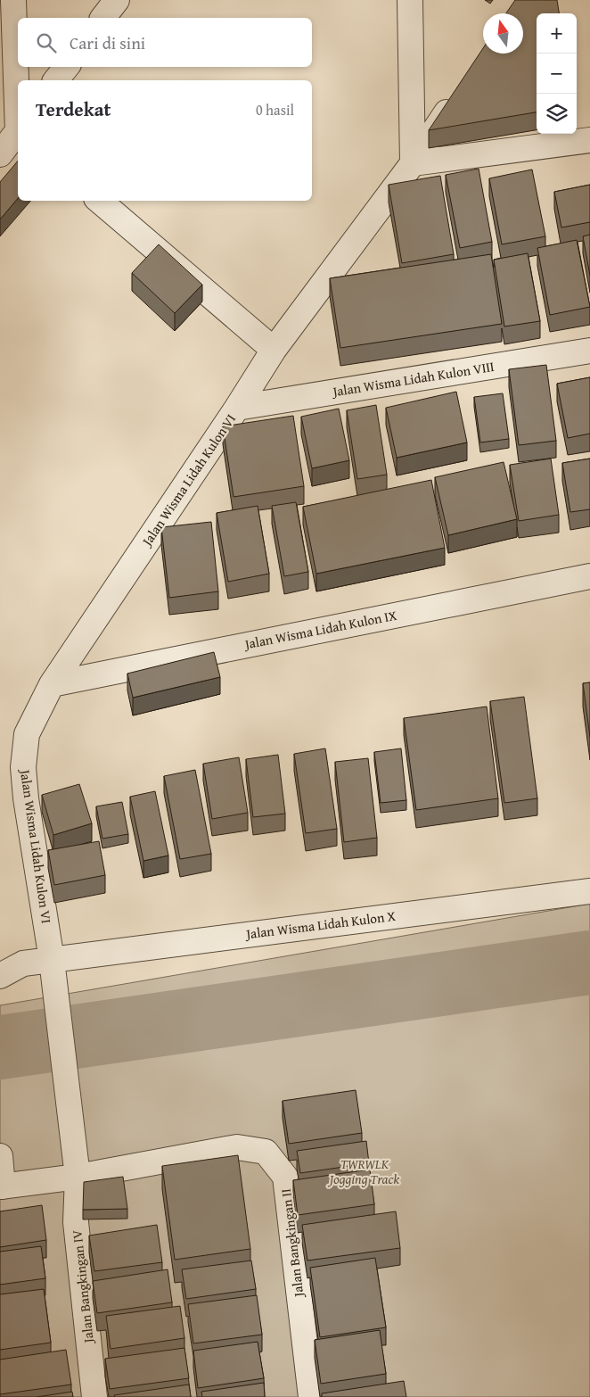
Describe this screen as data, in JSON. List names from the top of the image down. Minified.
{"streets":{"street":["Jalan Wisma Lidah Kulon VIII","Jalan Wisma Lidah Kulon VI","Jalan Wisma Lidah Kulon IX","Jalan Wisma Lidah Kulon X","Jalan Bangkingan II","Jalan Bangkingan IV"]},"crossings":[["Jalan Wisma Lidah Kulon VIII","Jalan Wisma Lidah Kulon VI"],["Jalan Wisma Lidah Kulon VI","Jalan Wisma Lidah Kulon IX"],["Jalan Wisma Lidah Kulon VI","Jalan Wisma Lidah Kulon X"],["Jalan Wisma Lidah Kulon VI","Jalan Bangkingan IV"],["Jalan Bangkingan II","Jalan Bangkingan IV"]],"parks":["TWRWLK Jogging Track"],"north":"top","page":{"map_buttons":["+","−"],"search":"Cari di sini","heading":["Terdekat","0 hasil"]}}
